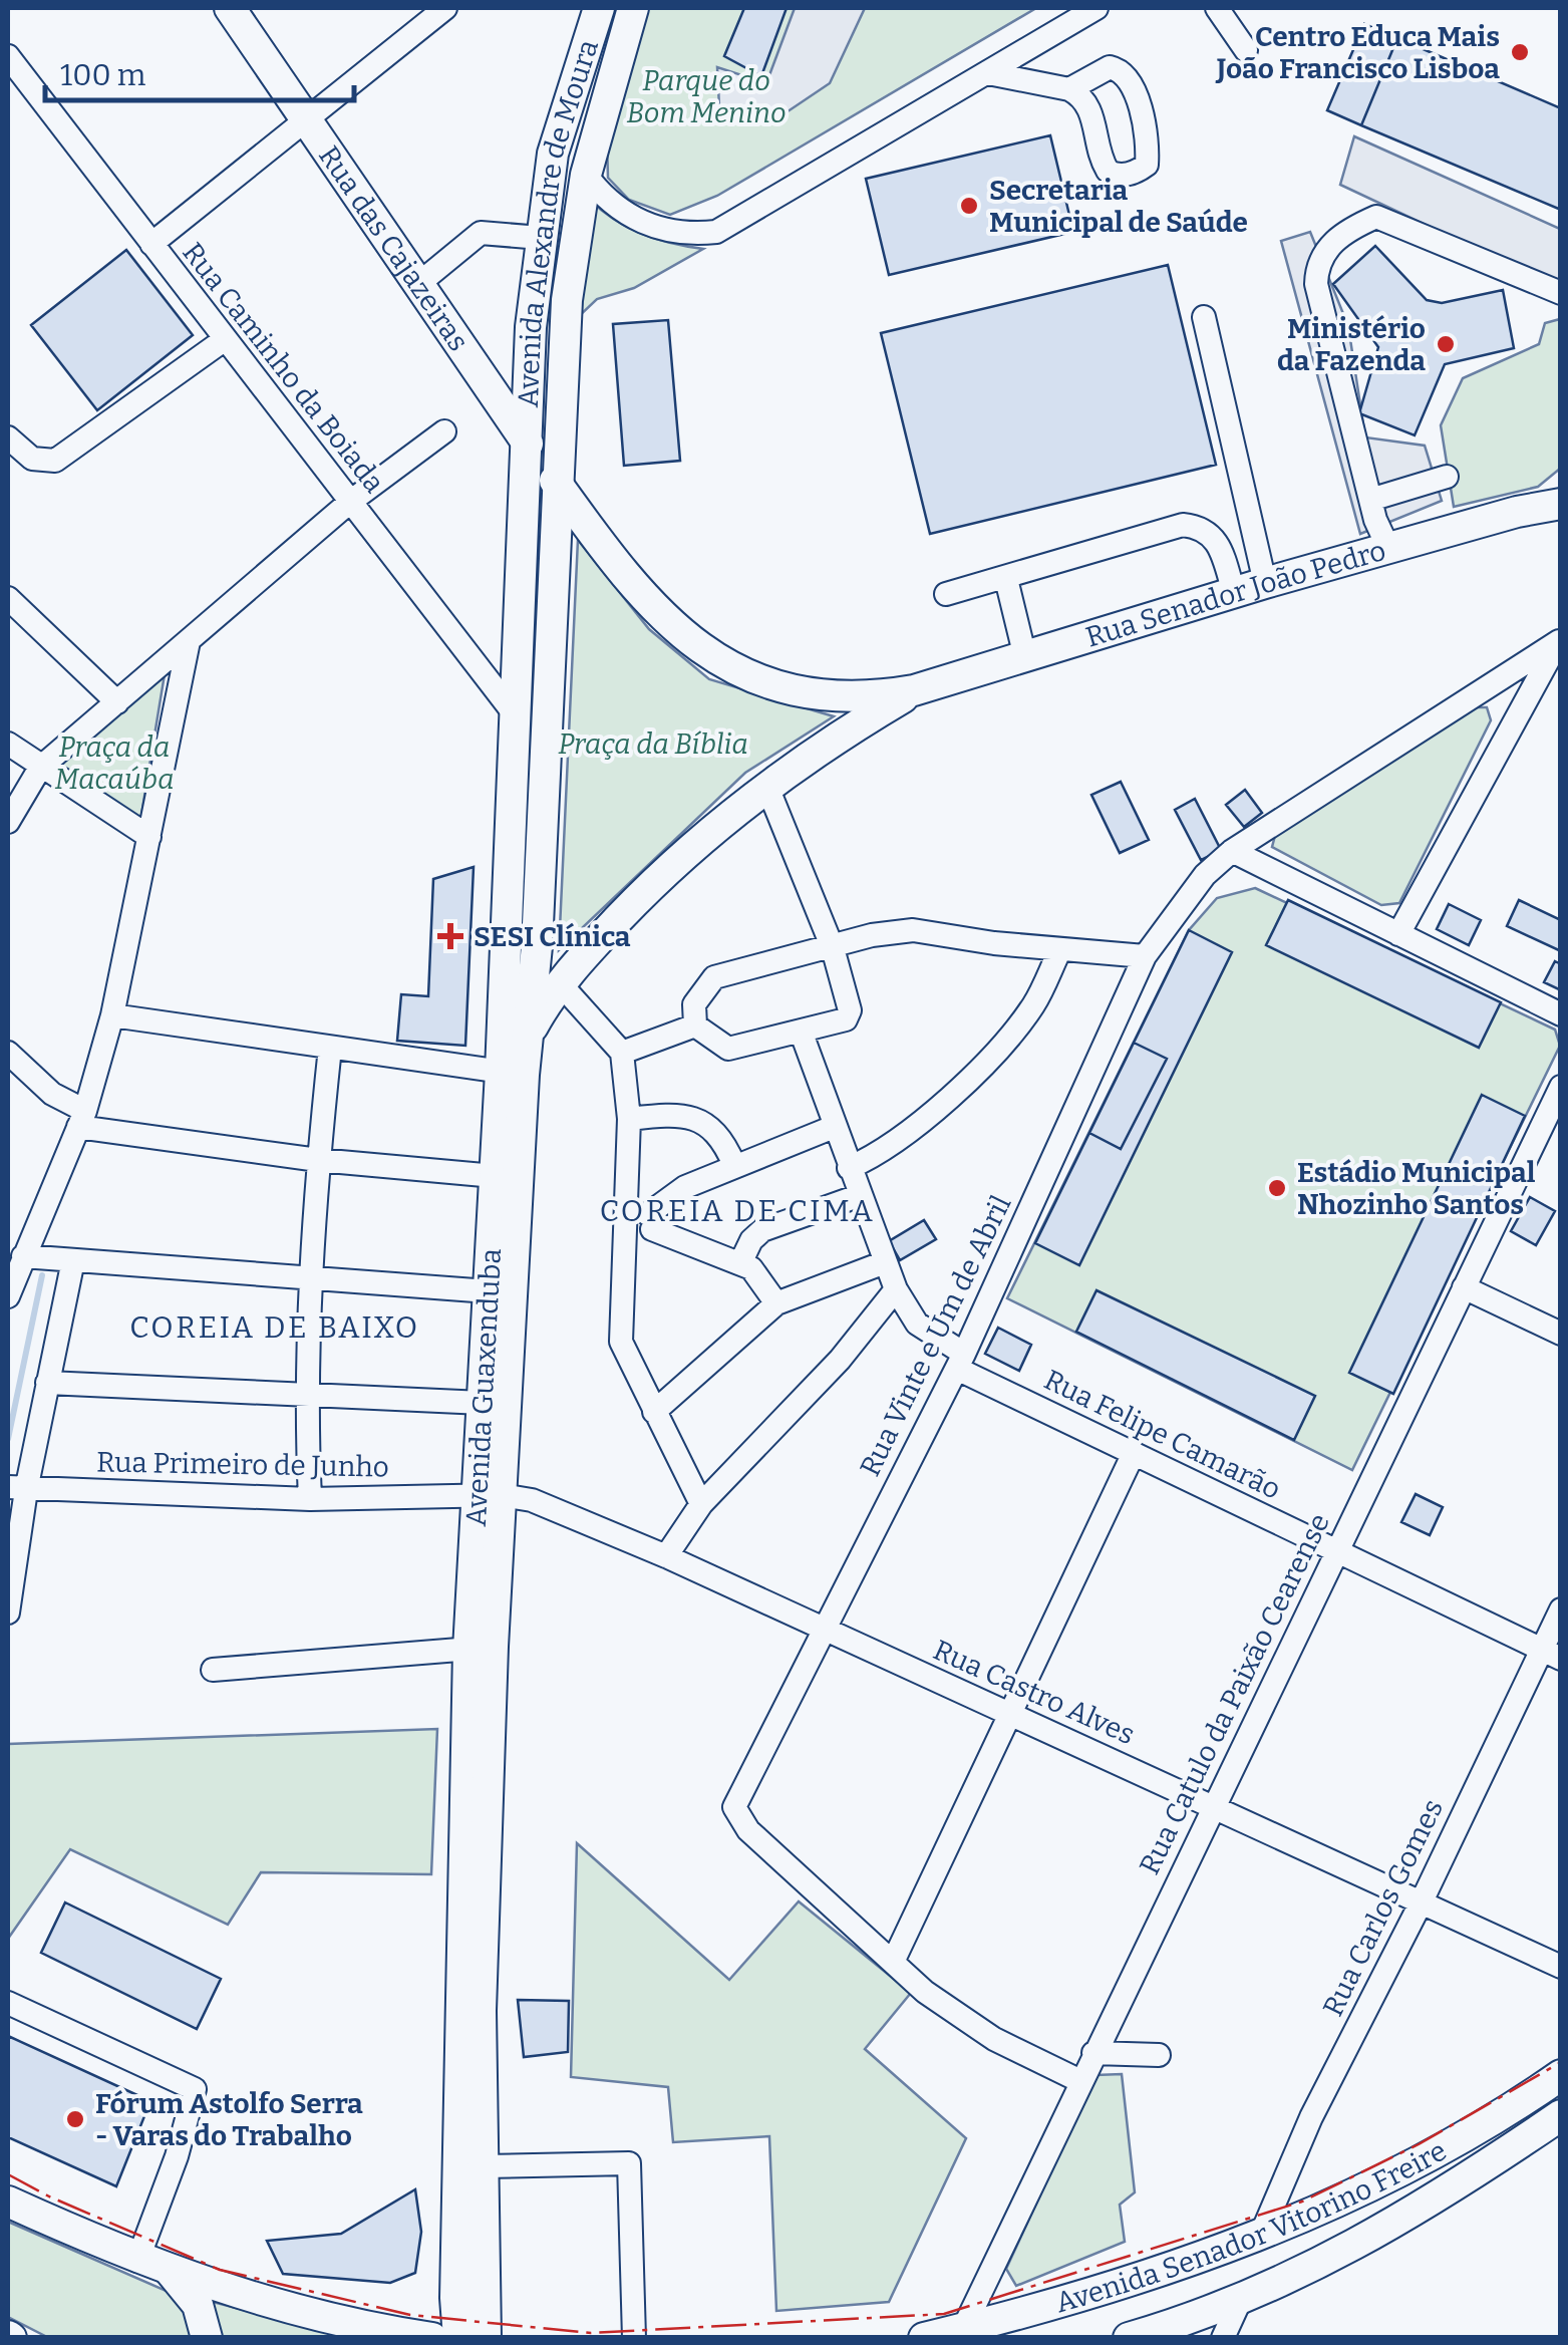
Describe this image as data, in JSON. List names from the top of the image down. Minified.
{"streets":{"main road":["Avenida Alexandre de Moura","Rua das Cajazeiras","Rua Senador João Pedro","Avenida Guaxenduba","Avenida Senador Vitorino Freire"],"street":["Rua Caminho da Boiada","Rua Vinte e Um de Abril","Rua Felipe Camarão","Rua Primeiro de Junho","Rua Castro Alves","Rua Catulo da Paixão Cearense","Rua Carlos Gomes"]},"crossings":[["Avenida Alexandre de Moura","Rua das Cajazeiras"],["Avenida Alexandre de Moura","Rua Senador João Pedro"],["Avenida Alexandre de Moura","Avenida Guaxenduba"],["Rua das Cajazeiras","Rua Senador João Pedro"],["Rua das Cajazeiras","Avenida Guaxenduba"],["Rua Caminho da Boiada","Avenida Guaxenduba"],["Rua Senador João Pedro","Avenida Guaxenduba"],["Rua Vinte e Um de Abril","Rua Felipe Camarão"],["Rua Vinte e Um de Abril","Rua Castro Alves"],["Rua Vinte e Um de Abril","Rua Catulo da Paixão Cearense"],["Avenida Guaxenduba","Rua Primeiro de Junho"],["Avenida Guaxenduba","Rua Castro Alves"],["Rua Felipe Camarão","Rua Catulo da Paixão Cearense"],["Rua Felipe Camarão","Rua Carlos Gomes"],["Rua Primeiro de Junho","Rua Castro Alves"],["Rua Castro Alves","Rua Catulo da Paixão Cearense"],["Rua Castro Alves","Rua Carlos Gomes"],["Rua Catulo da Paixão Cearense","Avenida Senador Vitorino Freire"],["Rua Carlos Gomes","Avenida Senador Vitorino Freire"]],"districts":["COREIA DE CIMA","COREIA DE BAIXO"],"parks":["Parque do Bom Menino","Praça da Bíblia","Praça da Macaúba"],"places":{"other":["Centro Educa Mais João Francisco Lisboa","Secretaria Municipal de Saúde","Ministério da Fazenda","Estádio Municipal Nhozinho Santos","Fórum Astolfo Serra - Varas do Trabalho"],"health":["SESI Clínica"]},"scale_bar":"100 m"}
